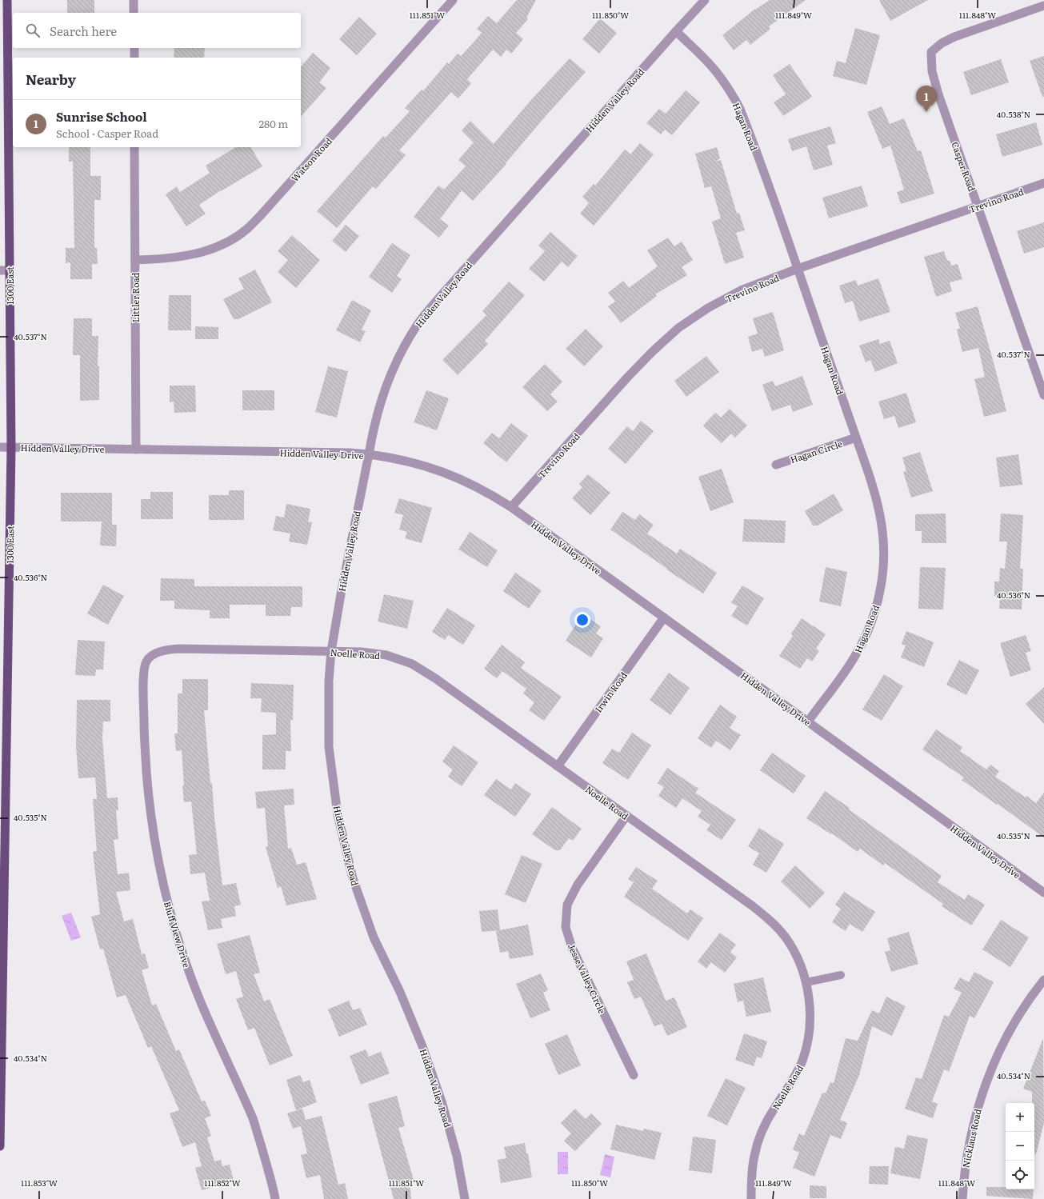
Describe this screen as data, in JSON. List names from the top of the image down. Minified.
{"streets":{"main road":["1300 East"],"street":["Hidden Valley Road","Hagan Road","Watson Road","Casper Road","Trevino Road","Littler Road","Hidden Valley Drive","Hagan Circle","Noelle Road","Irwin Road","Bluff View Drive","Jesse Valley Circle","Nicklaus Road"]},"crossings":[["Hidden Valley Road","Hagan Road"],["Hidden Valley Road","Hidden Valley Drive"],["Hidden Valley Road","Noelle Road"],["Hagan Road","Trevino Road"],["Hagan Road","Hidden Valley Drive"],["Hagan Road","Hagan Circle"],["Watson Road","Littler Road"],["Casper Road","Trevino Road"],["Trevino Road","Hidden Valley Drive"],["1300 East","Hidden Valley Drive"],["Littler Road","Hidden Valley Drive"],["Hidden Valley Drive","Irwin Road"],["Noelle Road","Irwin Road"],["Noelle Road","Bluff View Drive"],["Noelle Road","Jesse Valley Circle"]],"page":{"search":"Search here","heading":"Nearby","pins":"1","list":[{"mark":"1","name":"Sunrise School","note":"School · Casper Road","value":"280 m"}],"map_buttons":["+","−"]},"coordinates":["111.851°W","111.850°W","111.849°W","111.848°W","40.538°N","40.537°N","40.536°N","40.535°N","40.534°N","111.853°W","111.852°W"]}
